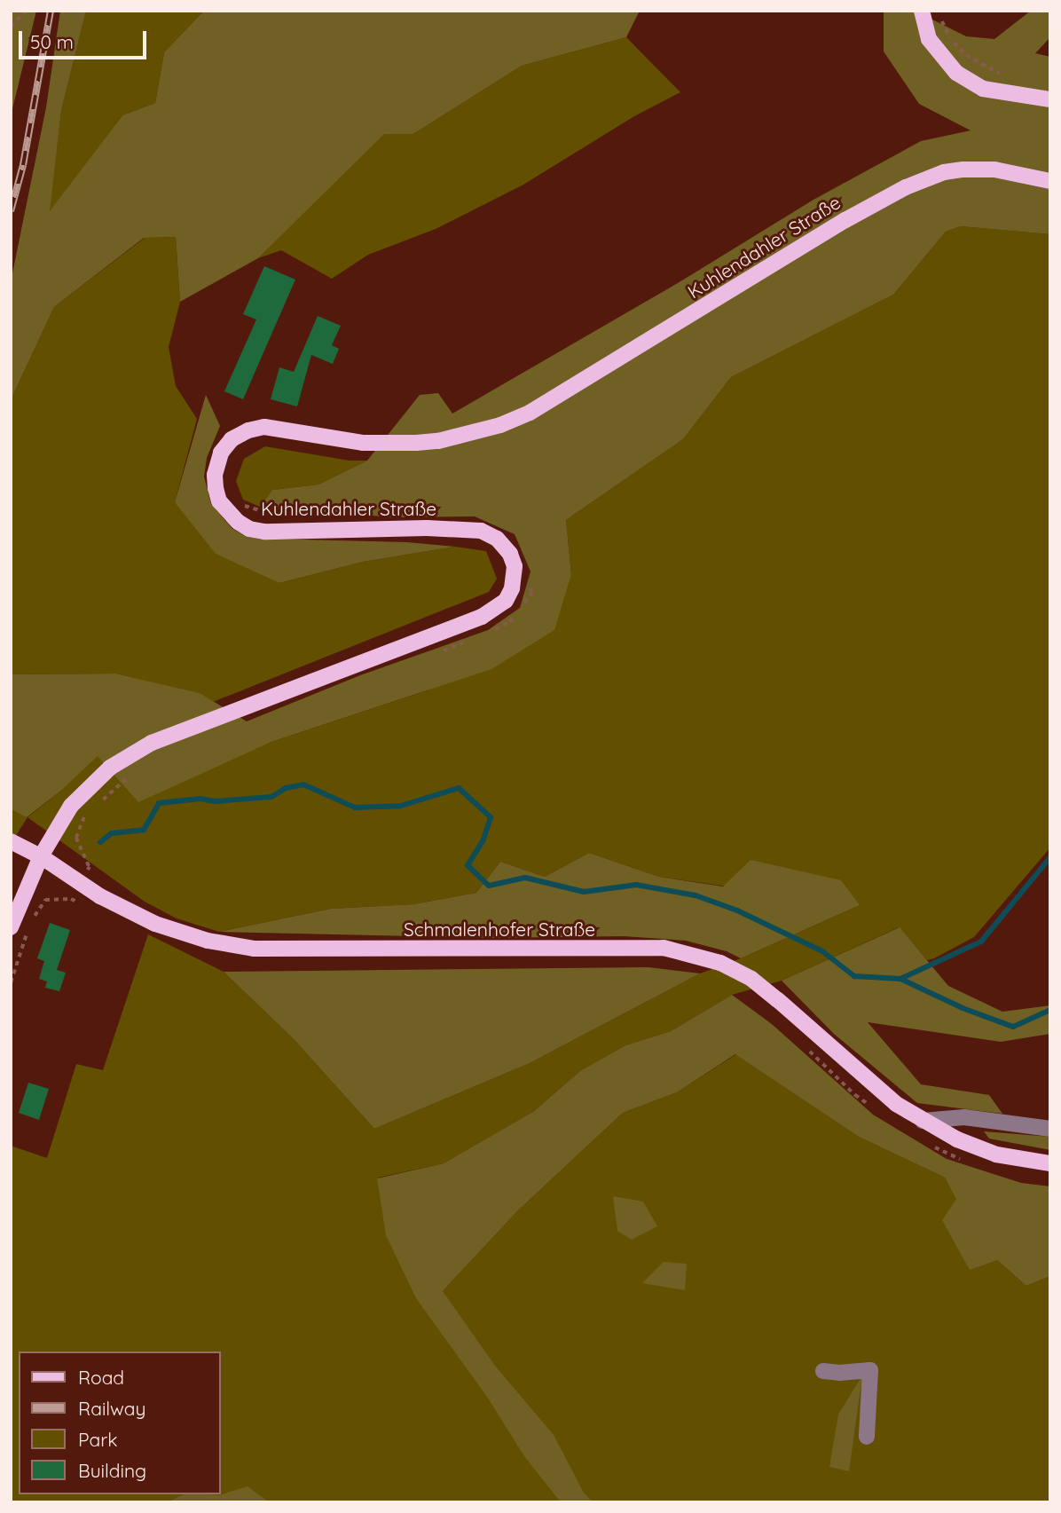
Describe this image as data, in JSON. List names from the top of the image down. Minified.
{"streets":{"main road":["Kuhlendahler Straße","Schmalenhofer Straße"]},"crossings":[["Kuhlendahler Straße","Schmalenhofer Straße"]],"legend":["Road","Railway","Park","Building"],"scale_bar":"50 m"}
